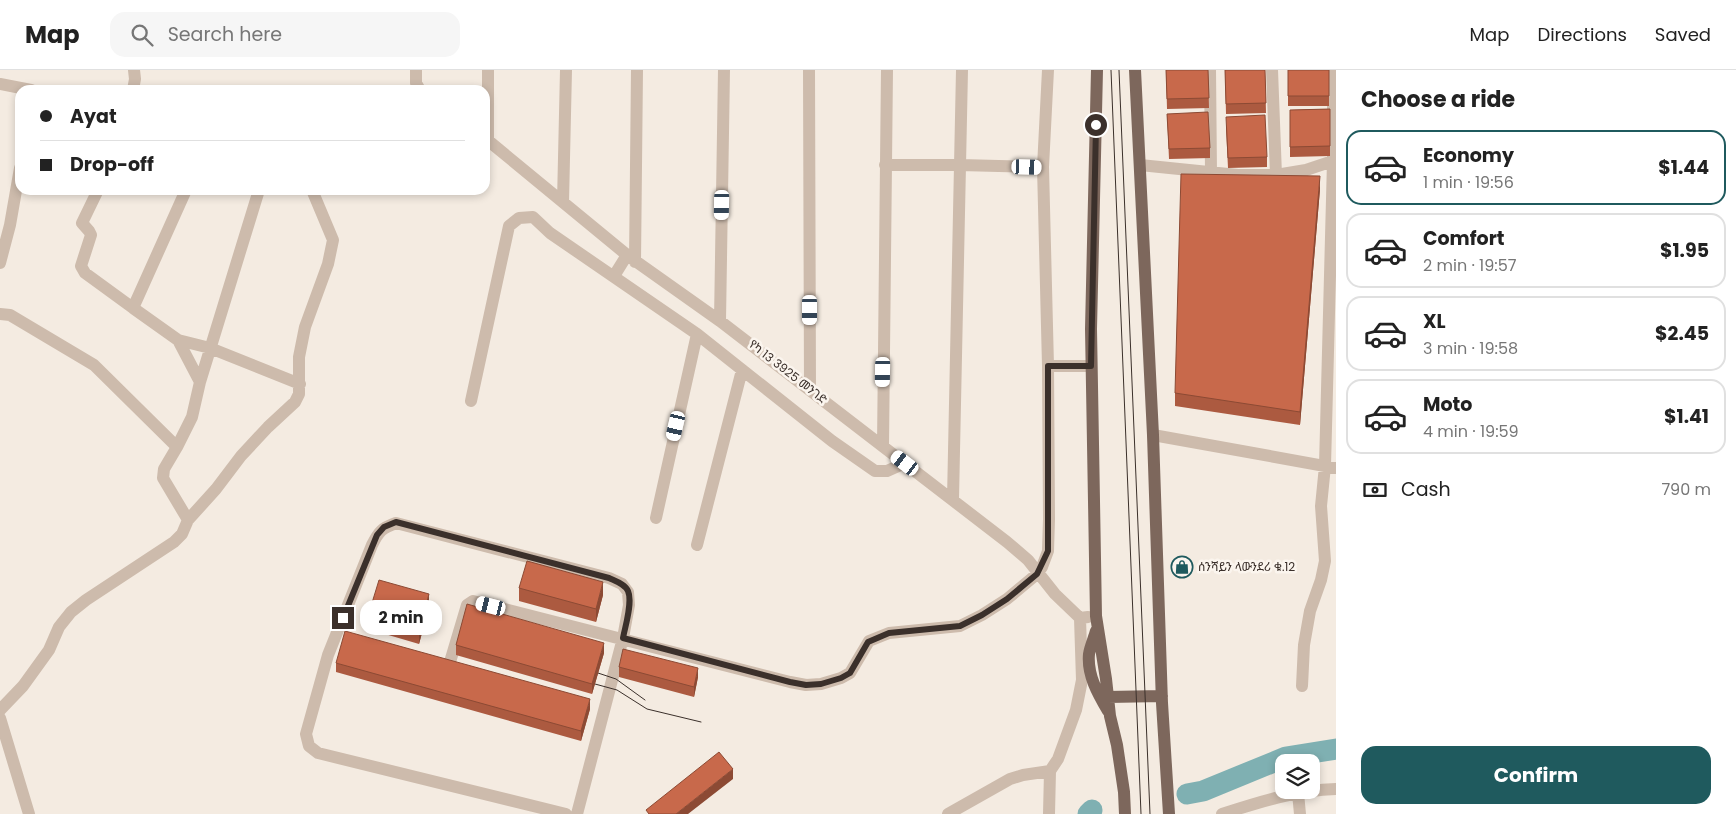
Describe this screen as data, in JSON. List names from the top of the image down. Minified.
{"streets":{"street":["የካ 13 3925 መንገድ"]},"places":{"shop":["ሰንሻይን ላውንደሪ ቁ.12"]},"page":{"header":"Map","search":"Search here","nav":["Map","Directions","Saved"],"heading":"Choose a ride","banner":["Ayat","Drop-off"],"list":[{"name":"Economy","note":"1 min · 19:56","value":"$1.44"},{"name":"Comfort","note":"2 min · 19:57","value":"$1.95"},{"name":"XL","note":"3 min · 19:58","value":"$2.45"},{"name":"Moto","note":"4 min · 19:59","value":"$1.41"}],"pay":["Cash","790 m"],"bubble":"2 min","buttons":"Confirm"}}
